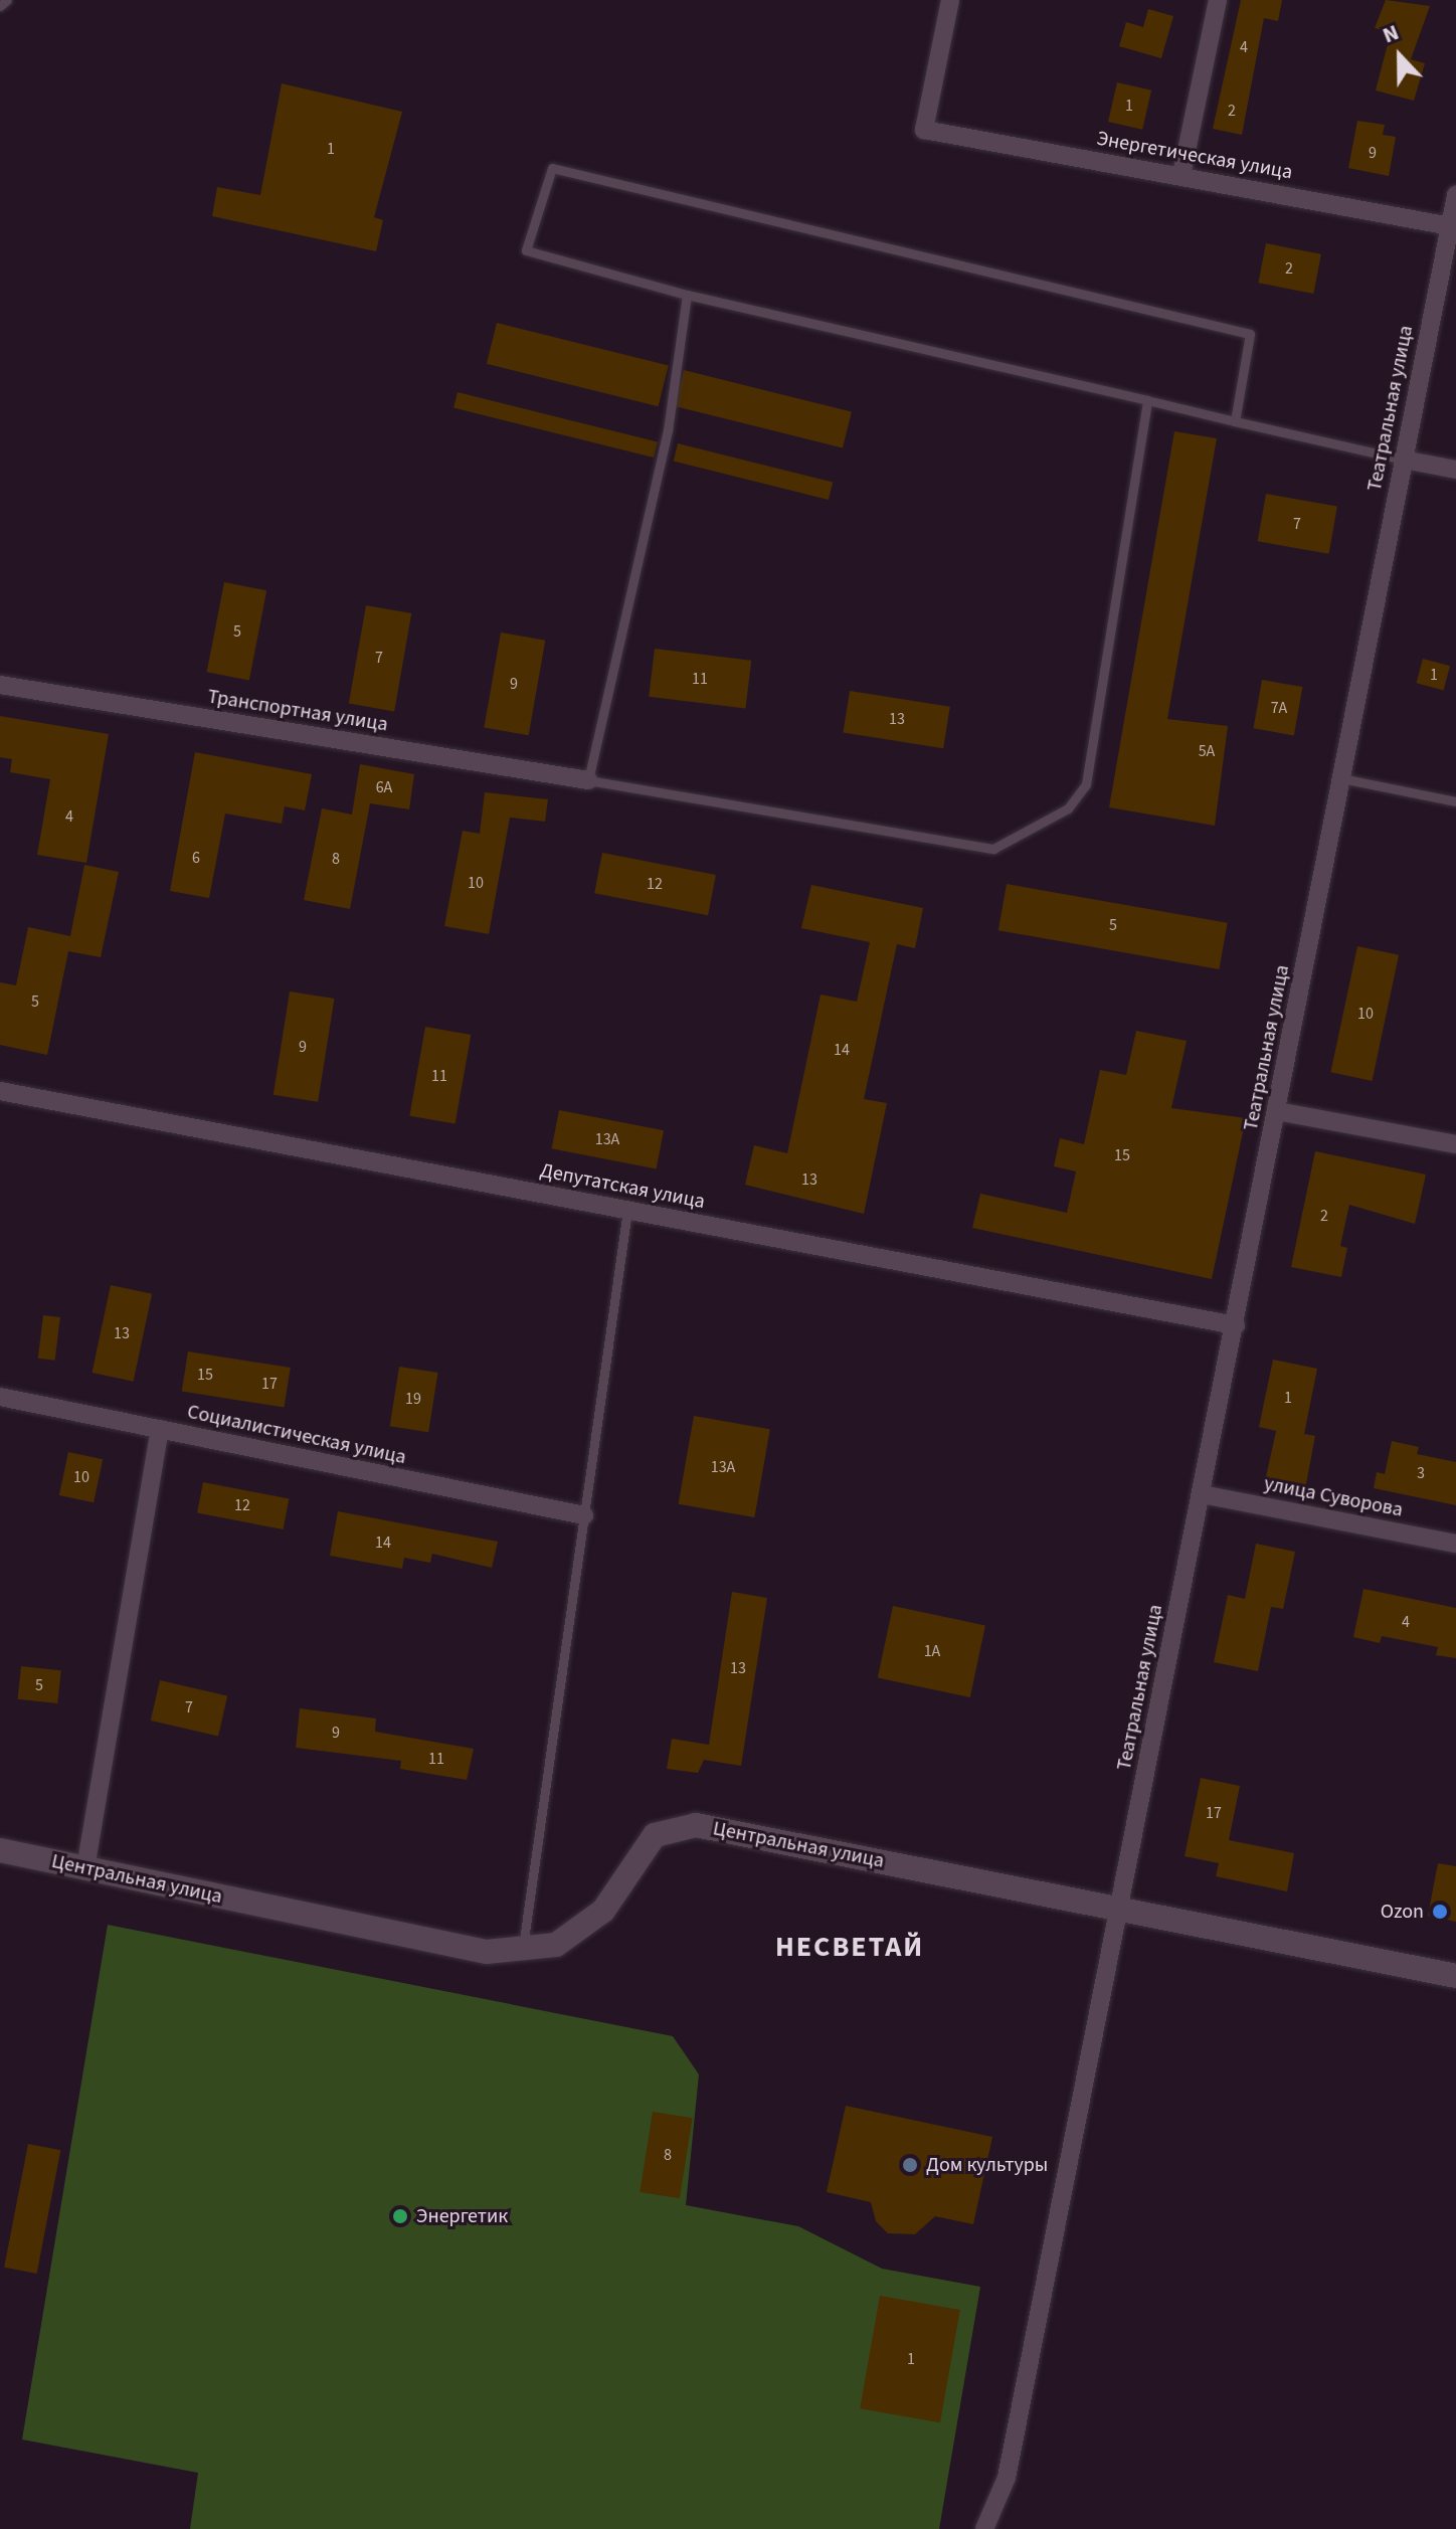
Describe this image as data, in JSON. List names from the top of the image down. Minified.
{"streets":{"main road":["Центральная улица"],"street":["Энергетическая улица","Театральная улица","Транспортная улица","Депутатская улица","Социалистическая улица","улица Суворова"]},"crossings":[["Энергетическая улица","Театральная улица"],["Театральная улица","Депутатская улица"],["Театральная улица","улица Суворова"],["Театральная улица","Центральная улица"]],"districts":["НЕСВЕТАЙ"],"places":["Ozon","Дом культуры","Энергетик"],"house_numbers":["4","1","2","1","9","2","7","5","7","1","11","9","7А","13","5А","6А","4","6","8","10","12","5","5","10","9","14","11","13А","15","13","2","13","15","17","1","19","13А","3","10","12","14","4","1А","13","5","7","9","11","17","8","1"],"north":"top"}
